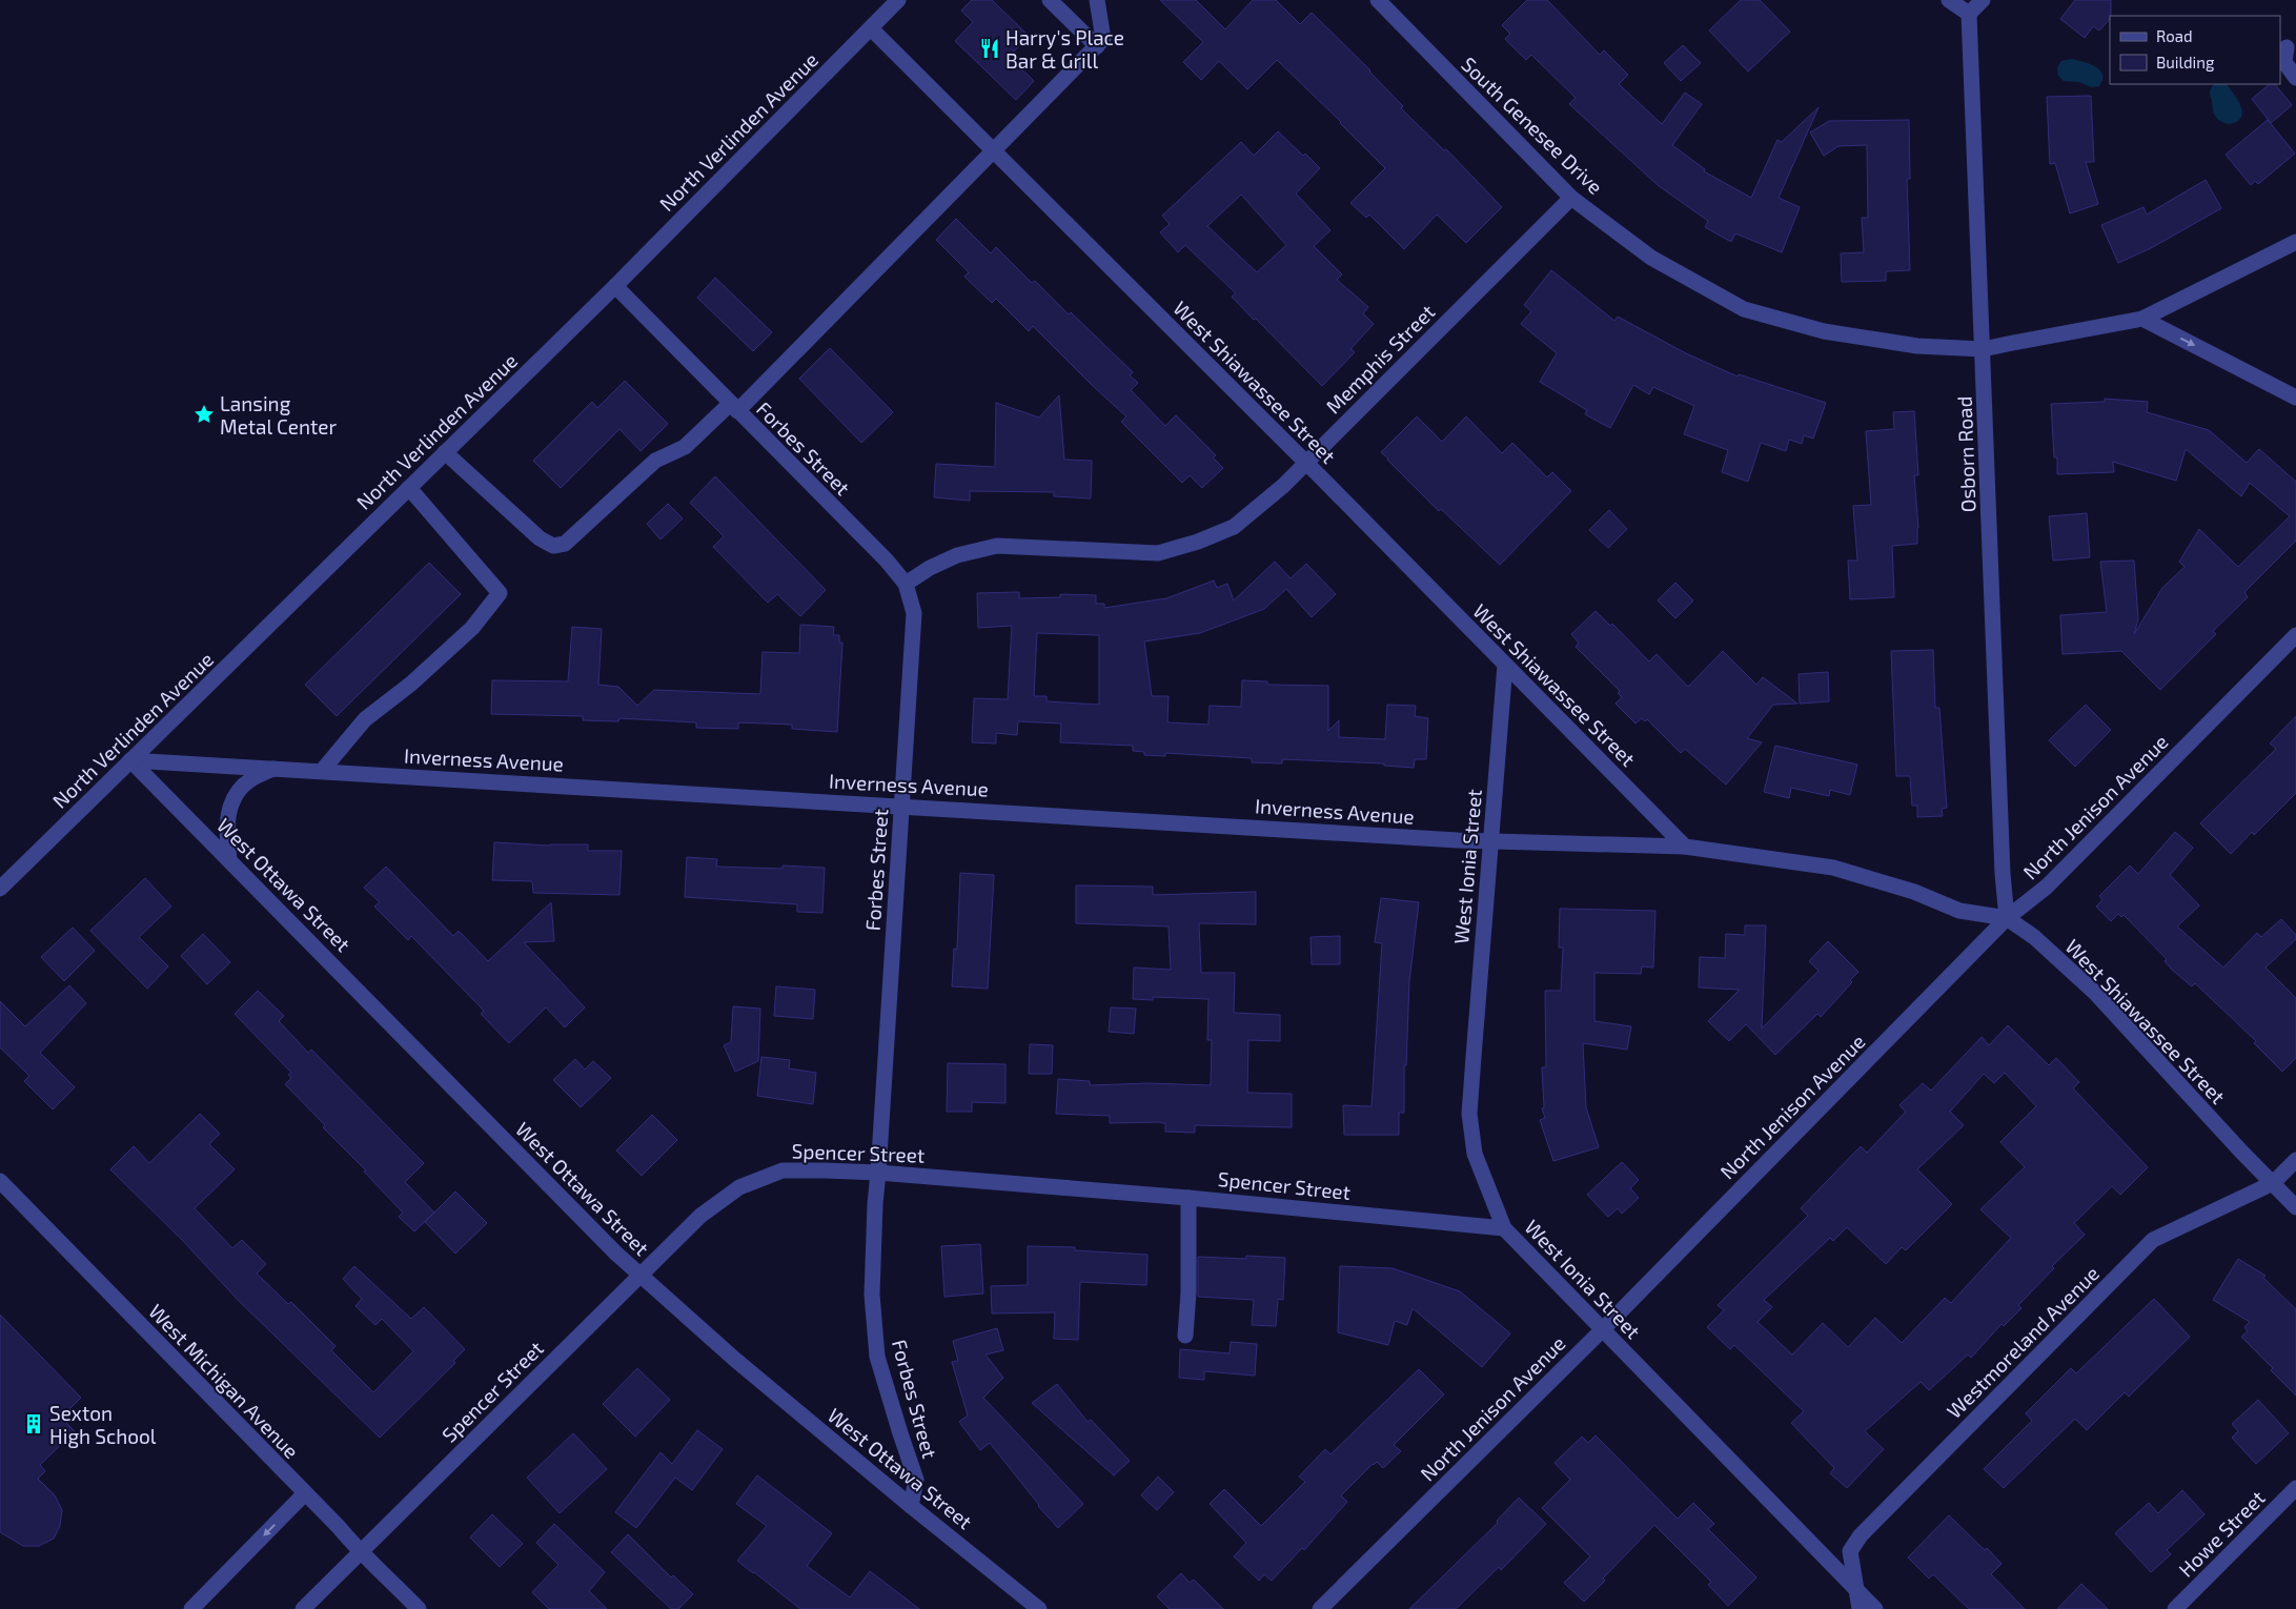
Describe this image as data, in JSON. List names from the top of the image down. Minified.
{"streets":{"street":["South Genesee Drive","North Verlinden Avenue","Memphis Street","West Shiawassee Street","Forbes Street","Osborn Road","Inverness Avenue","North Jenison Avenue","West Ionia Street","West Ottawa Street","Spencer Street","Westmoreland Avenue","West Michigan Avenue","Howe Street"]},"crossings":[["South Genesee Drive","Memphis Street"],["South Genesee Drive","Osborn Road"],["North Verlinden Avenue","West Shiawassee Street"],["North Verlinden Avenue","Forbes Street"],["North Verlinden Avenue","Inverness Avenue"],["North Verlinden Avenue","West Ottawa Street"],["Memphis Street","West Shiawassee Street"],["Memphis Street","Forbes Street"],["West Shiawassee Street","Osborn Road"],["West Shiawassee Street","Inverness Avenue"],["West Shiawassee Street","North Jenison Avenue"],["West Shiawassee Street","West Ionia Street"],["West Shiawassee Street","Westmoreland Avenue"],["Forbes Street","Inverness Avenue"],["Forbes Street","West Ottawa Street"],["Forbes Street","Spencer Street"],["Osborn Road","North Jenison Avenue"],["Inverness Avenue","West Ionia Street"],["Inverness Avenue","West Ottawa Street"],["North Jenison Avenue","West Ionia Street"],["West Ionia Street","Spencer Street"],["West Ionia Street","Westmoreland Avenue"],["West Ottawa Street","Spencer Street"],["Spencer Street","West Michigan Avenue"]],"places":{"restaurant":["Harry's Place Bar & Grill"],"place":["Lansing Metal Center"],"building":["Sexton High School"]},"legend":["Road","Building"]}
